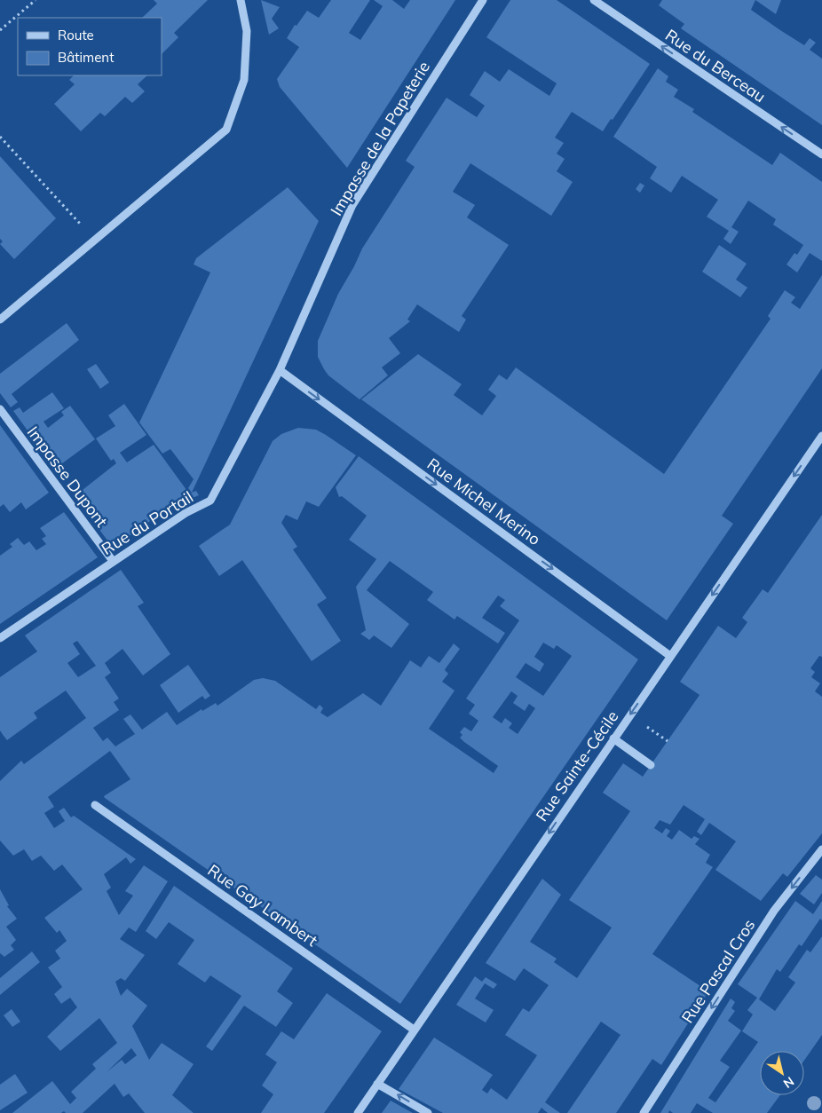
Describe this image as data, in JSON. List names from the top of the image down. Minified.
{"streets":{"street":["Rue du Berceau","Impasse de la Papeterie","Impasse Dupont","Rue Michel Merino","Rue du Portail","Rue Sainte-Cécile","Rue Gay Lambert","Rue Pascal Cros"]},"crossings":[["Impasse de la Papeterie","Rue Michel Merino"],["Impasse de la Papeterie","Rue du Portail"],["Impasse Dupont","Rue du Portail"],["Rue Michel Merino","Rue du Portail"],["Rue Michel Merino","Rue Sainte-Cécile"],["Rue Sainte-Cécile","Rue Gay Lambert"]],"one_way":["Rue du Berceau","Rue Michel Merino","Rue Sainte-Cécile","Rue Pascal Cros"],"legend":["Route","Bâtiment"],"north":"bottom right"}
